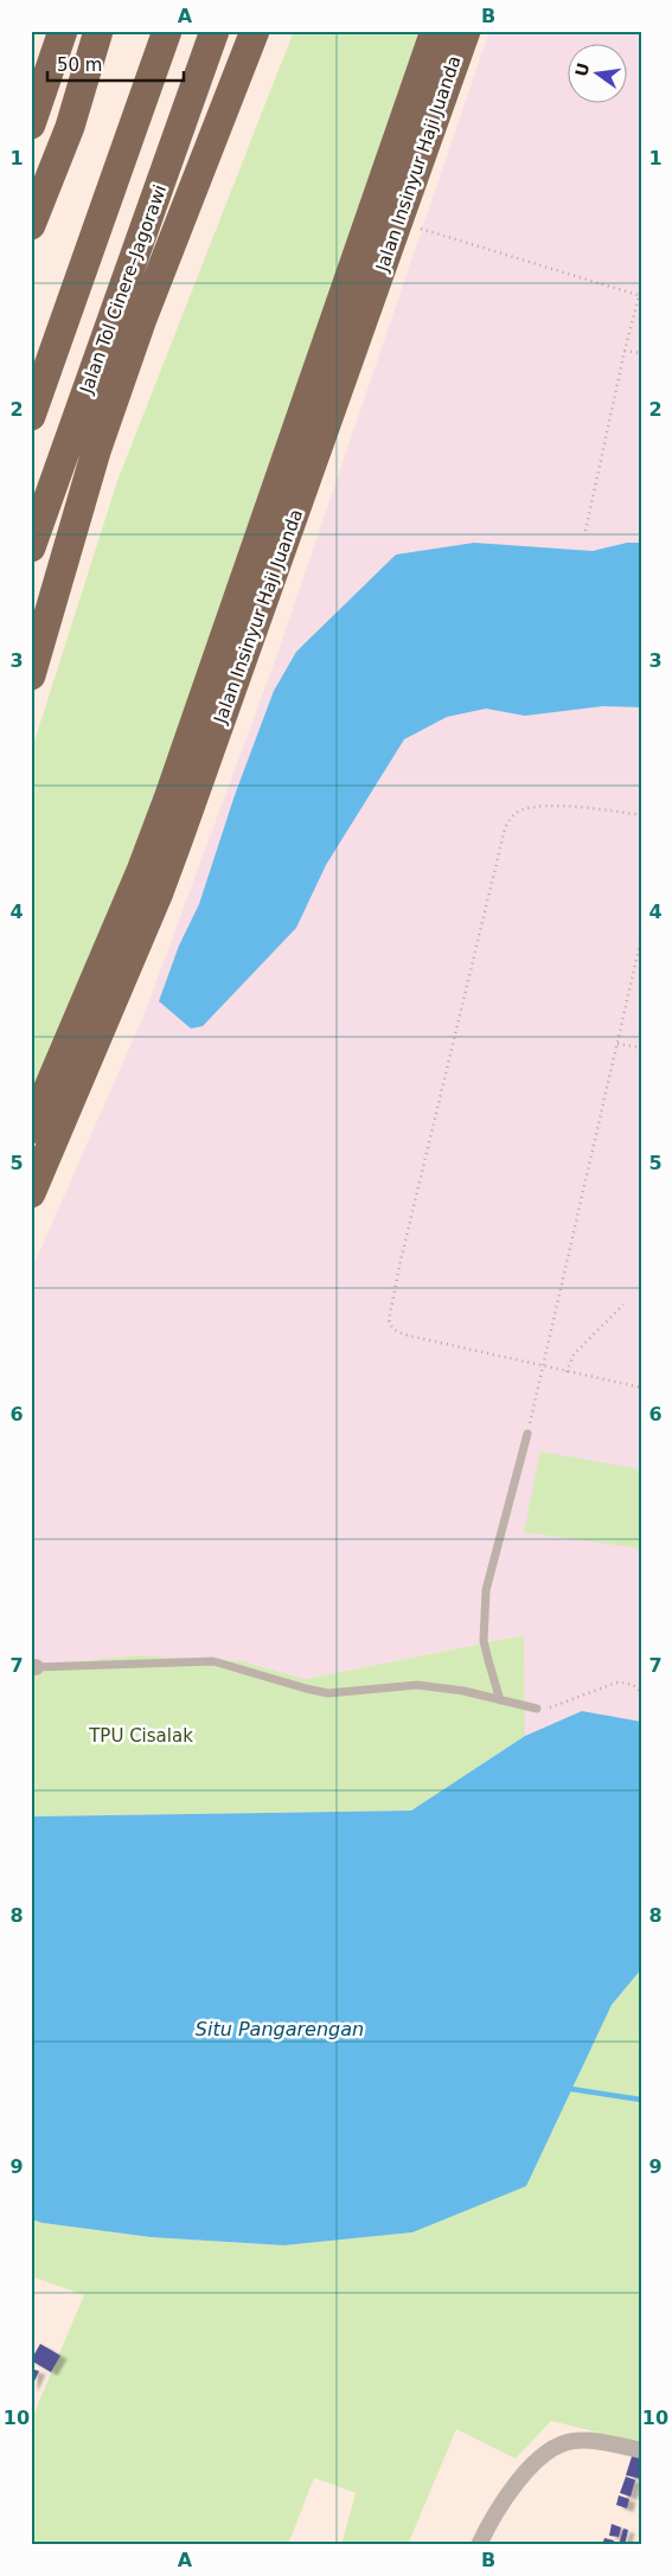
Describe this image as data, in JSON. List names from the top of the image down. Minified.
{"streets":{"highway":["Jalan Insinyur Haji Juanda","Jalan Tol Cinere–Jagorawi"]},"water":["Situ Pangarengan"],"parks":["TPU Cisalak"],"scale_bar":"50 m","north":"left","grid":{"columns":["A","B"],"rows":["1","2","3","4","5","6","7","8","9","10"]}}
